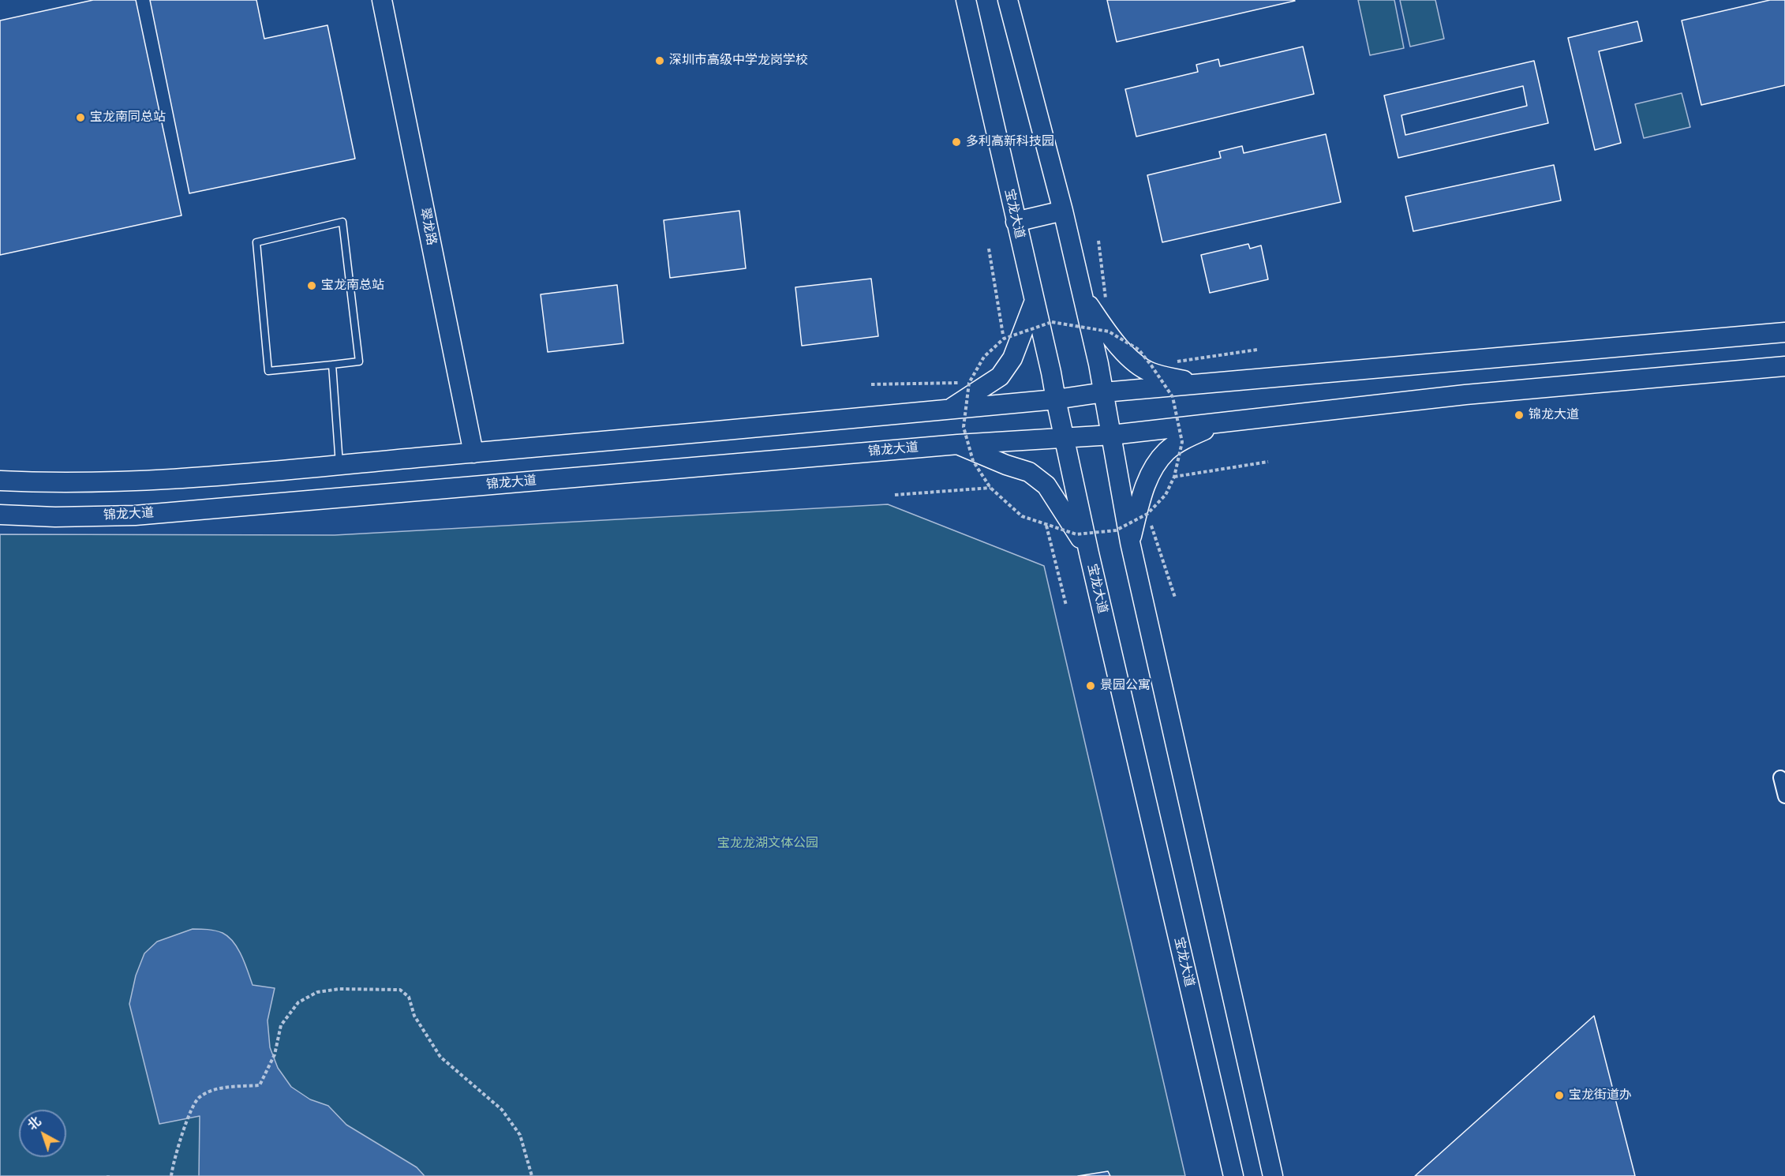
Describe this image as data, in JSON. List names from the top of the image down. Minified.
{"streets":{"main road":["宝龙大道","翠龙路","锦龙大道"]},"crossings":[["宝龙大道","锦龙大道"]],"parks":["宝龙龙湖文体公园"],"places":["深圳市高级中学龙岗学校","宝龙南同总站","多利高新科技园","宝龙南总站","锦龙大道","景园公寓","宝龙街道办"],"north":"top left"}
